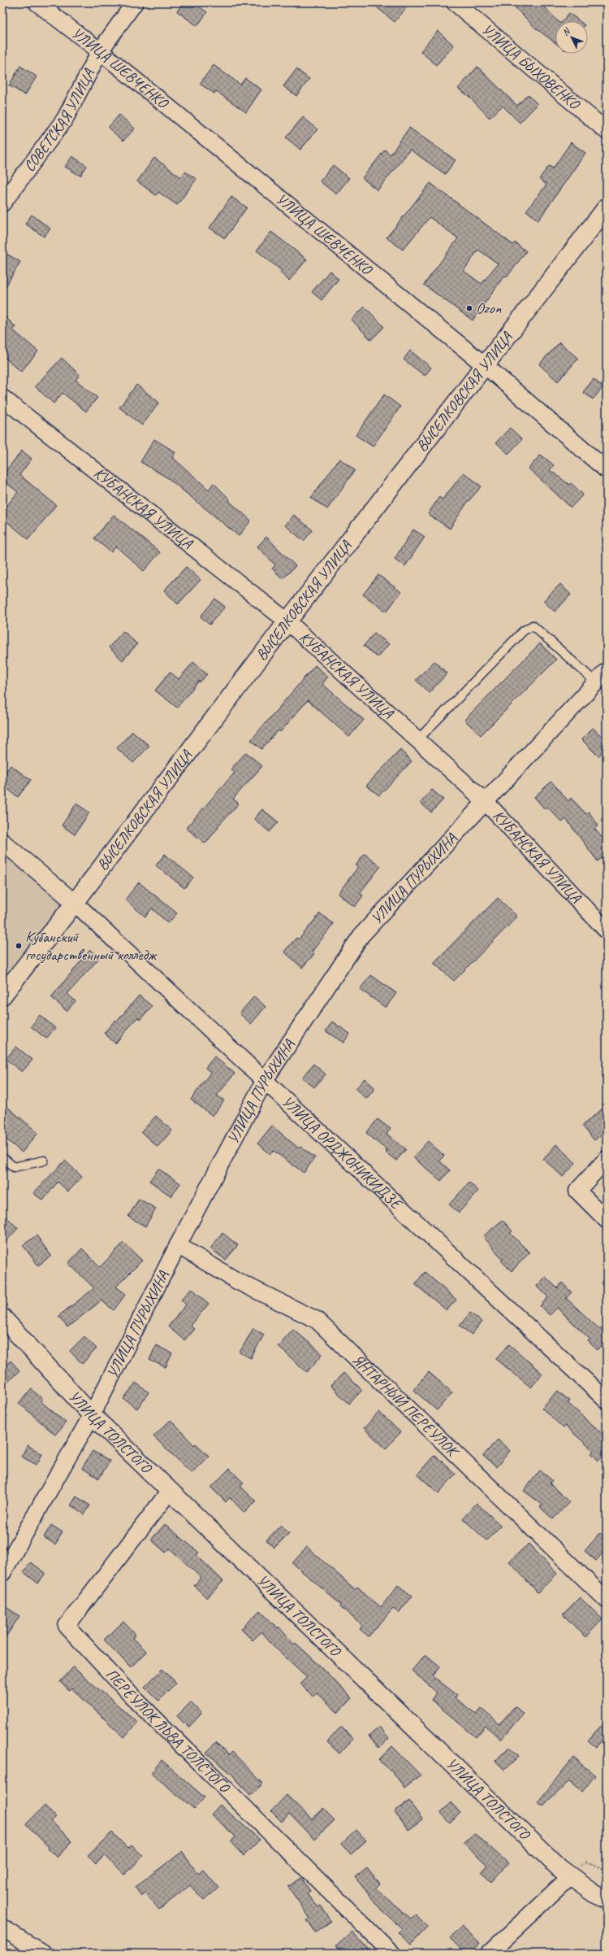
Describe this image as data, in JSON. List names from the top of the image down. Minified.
{"streets":{"street":["УЛИЦА БЫХОВЕНКО","УЛИЦА ШЕВЧЕНКО","СОВЕТСКАЯ УЛИЦА","ВЫСЕЛКОВСКАЯ УЛИЦА","КУБАНСКАЯ УЛИЦА","УЛИЦА ПУРЫХИНА","УЛИЦА ОРДЖОНИКИДЗЕ","ЯНТАРНЫЙ ПЕРЕУЛОК","УЛИЦА ТОЛСТОГО","ПЕРЕУЛОК ЛЬВА ТОЛСТОГО"]},"crossings":[["УЛИЦА ШЕВЧЕНКО","СОВЕТСКАЯ УЛИЦА"],["УЛИЦА ШЕВЧЕНКО","ВЫСЕЛКОВСКАЯ УЛИЦА"],["ВЫСЕЛКОВСКАЯ УЛИЦА","КУБАНСКАЯ УЛИЦА"],["ВЫСЕЛКОВСКАЯ УЛИЦА","УЛИЦА ОРДЖОНИКИДЗЕ"],["КУБАНСКАЯ УЛИЦА","УЛИЦА ПУРЫХИНА"],["УЛИЦА ПУРЫХИНА","УЛИЦА ОРДЖОНИКИДЗЕ"],["УЛИЦА ПУРЫХИНА","ЯНТАРНЫЙ ПЕРЕУЛОК"],["УЛИЦА ПУРЫХИНА","УЛИЦА ТОЛСТОГО"],["УЛИЦА ТОЛСТОГО","ПЕРЕУЛОК ЛЬВА ТОЛСТОГО"]],"places":["Ozon","Кубанский государственный колледж"],"north":"top left"}
